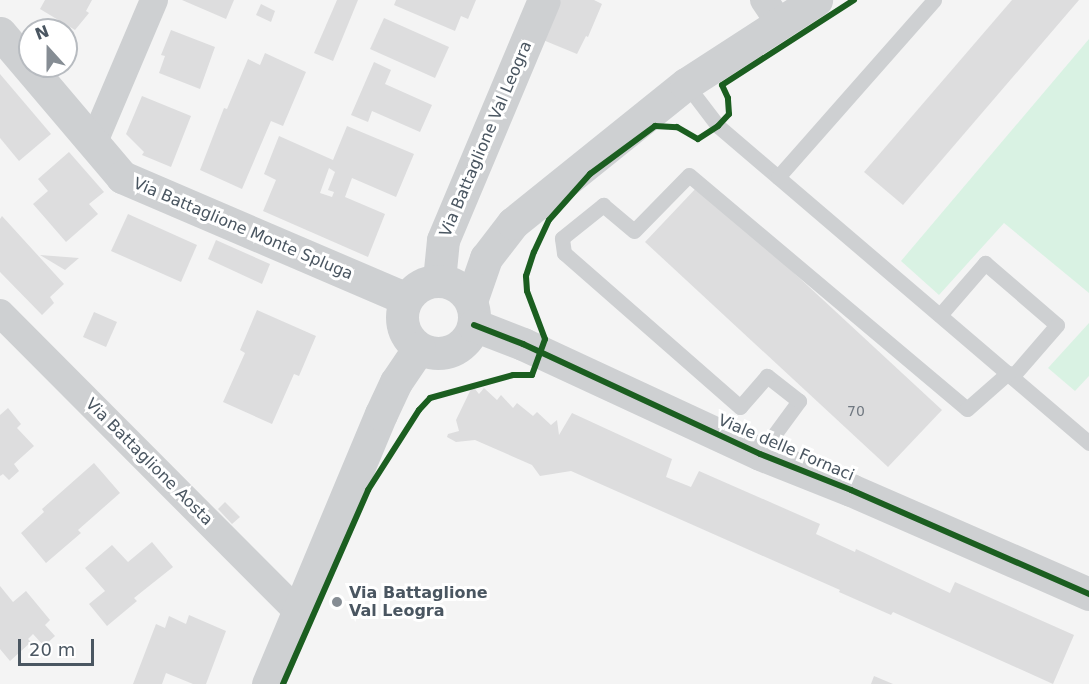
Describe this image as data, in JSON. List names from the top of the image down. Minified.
{"streets":{"street":["Via Battaglione Val Leogra","Via Battaglione Monte Spluga","Viale delle Fornaci","Via Battaglione Aosta"]},"crossings":[["Via Battaglione Val Leogra","Via Battaglione Monte Spluga"],["Via Battaglione Val Leogra","Viale delle Fornaci"],["Via Battaglione Monte Spluga","Viale delle Fornaci"]],"places":["Via Battaglione Val Leogra"],"house_numbers":["70"],"scale_bar":"20 m","north":"top"}
